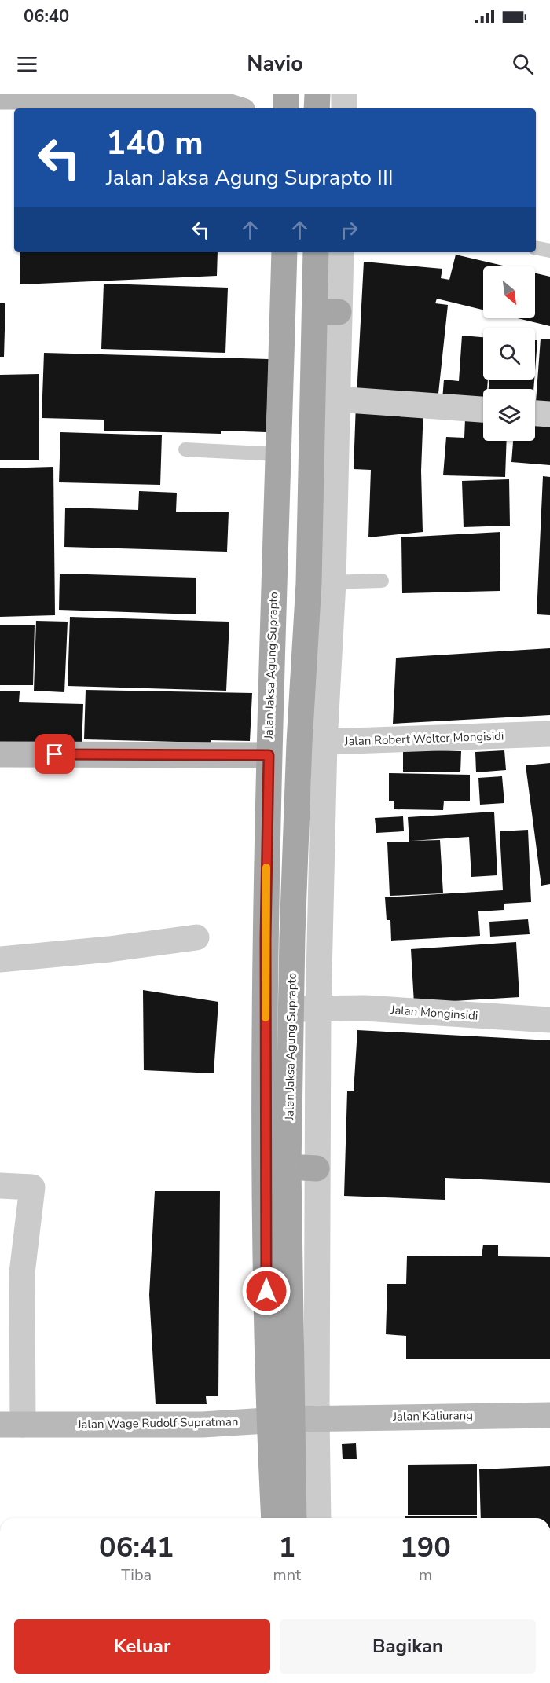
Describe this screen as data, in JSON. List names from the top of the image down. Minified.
{"streets":{"main road":["Jalan Jaksa Agung Suprapto"],"street":["Jalan Robert Wolter Mongisidi","Jalan Monginsidi","Jalan Kaliurang","Jalan Wage Rudolf Supratman"]},"crossings":[["Jalan Jaksa Agung Suprapto","Jalan Robert Wolter Mongisidi"],["Jalan Jaksa Agung Suprapto","Jalan Monginsidi"],["Jalan Jaksa Agung Suprapto","Jalan Kaliurang"],["Jalan Jaksa Agung Suprapto","Jalan Wage Rudolf Supratman"],["Jalan Kaliurang","Jalan Wage Rudolf Supratman"]],"north":"bottom right","page":{"status":"06:40","header":"Navio","turn":["140 m","Jalan Jaksa Agung Suprapto III"],"eta":["06:41","Tiba","1","mnt","190","m"],"buttons":["Keluar","Bagikan"]}}
